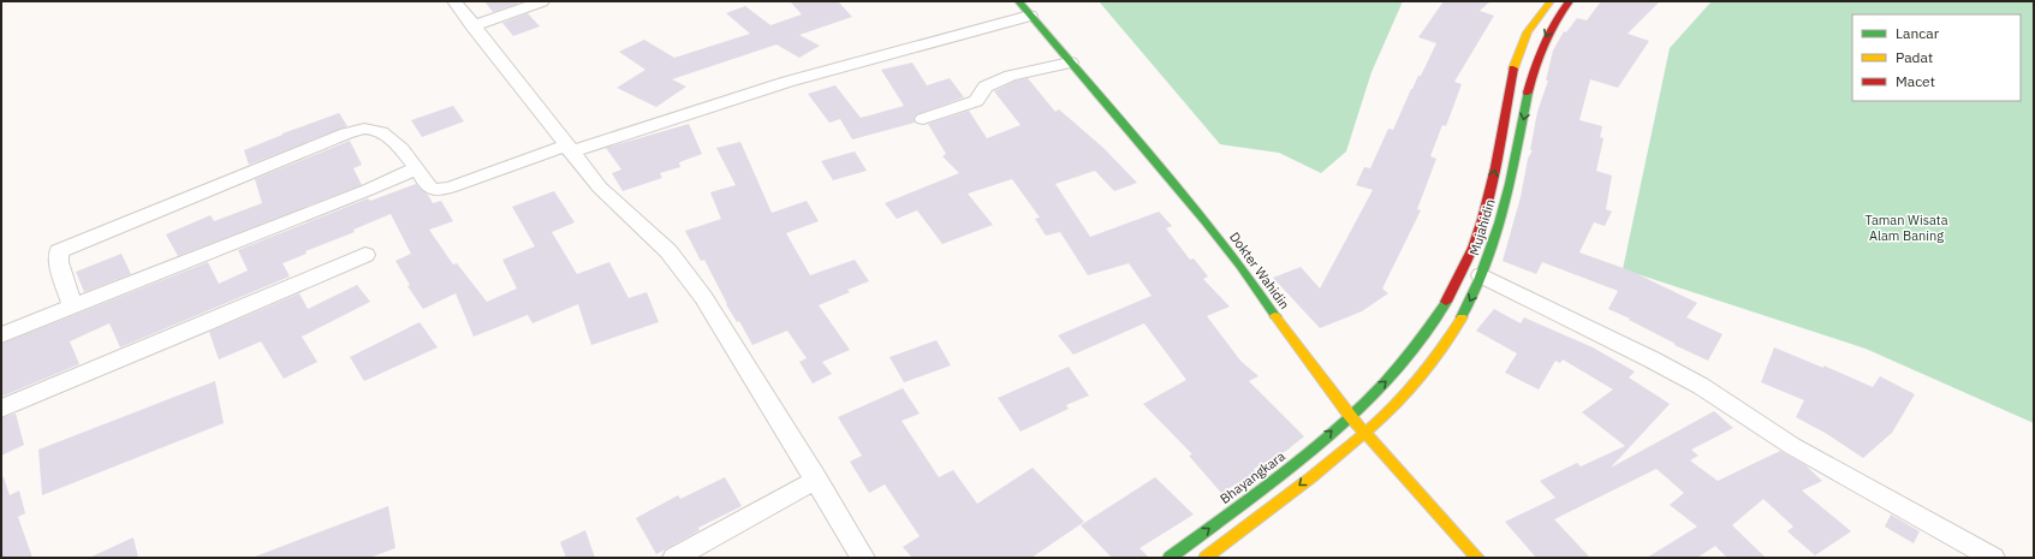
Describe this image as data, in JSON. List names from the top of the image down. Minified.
{"streets":{"main road":["Mujahidin","Dokter Wahidin","Bhayangkara"]},"crossings":[["Mujahidin","Dokter Wahidin"],["Mujahidin","Bhayangkara"],["Dokter Wahidin","Bhayangkara"]],"parks":["Taman Wisata Alam Baning"],"legend":["Lancar","Padat","Macet"]}
